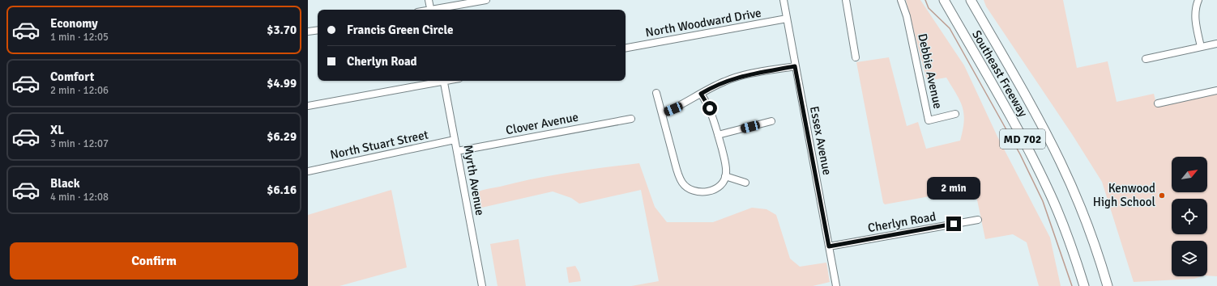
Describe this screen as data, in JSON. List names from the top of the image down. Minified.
{"streets":{"highway":["Southeast Freeway","MD 702"],"street":["North Woodward Drive","Debbie Avenue","Clover Avenue","Essex Avenue","North Stuart Street","Myrth Avenue","Cherlyn Road"]},"crossings":[["North Woodward Drive","Essex Avenue"],["Clover Avenue","Myrth Avenue"],["Essex Avenue","Cherlyn Road"],["North Stuart Street","Myrth Avenue"]],"places":["Kenwood High School"],"north":"top right","page":{"list":[{"name":"Economy","note":"1 min · 12:05","value":"$3.70"},{"name":"Comfort","note":"2 min · 12:06","value":"$4.99"},{"name":"XL","note":"3 min · 12:07","value":"$6.29"},{"name":"Black","note":"4 min · 12:08","value":"$6.16"}],"banner":["Francis Green Circle","Cherlyn Road"],"bubble":"2 min","buttons":"Confirm"}}
